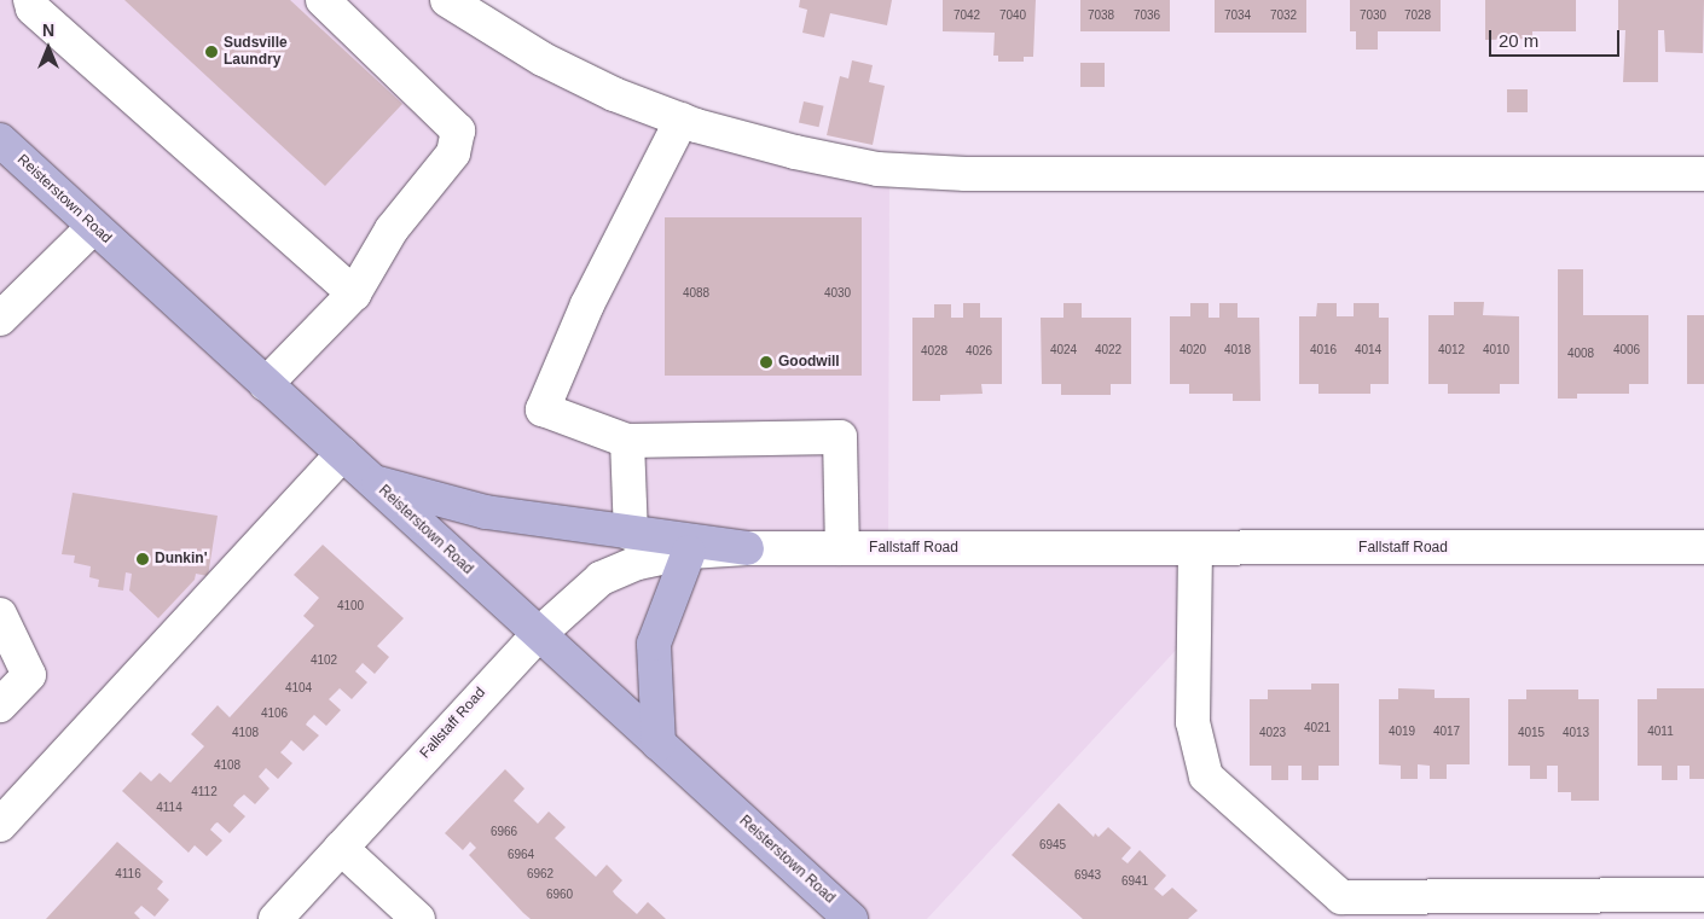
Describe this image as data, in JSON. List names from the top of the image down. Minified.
{"streets":{"main road":["Reisterstown Road"],"street":["Fallstaff Road"]},"crossings":[["Reisterstown Road","Fallstaff Road"]],"places":["Sudsville Laundry","Goodwill","Dunkin'"],"house_numbers":["7042","7040","7038","7036","7034","7032","7030","7028","4088","4030","4024","4022","4020","4018","4016","4014","4012","4010","4006","4028","4026","4008","4100","4102","4104","4106","4021","4019","4017","4011","4108","4023","4015","4013","4108","4112","4114","6966","6945","6964","4116","6962","6943","6941","6960"],"scale_bar":"20 m","north":"top"}
